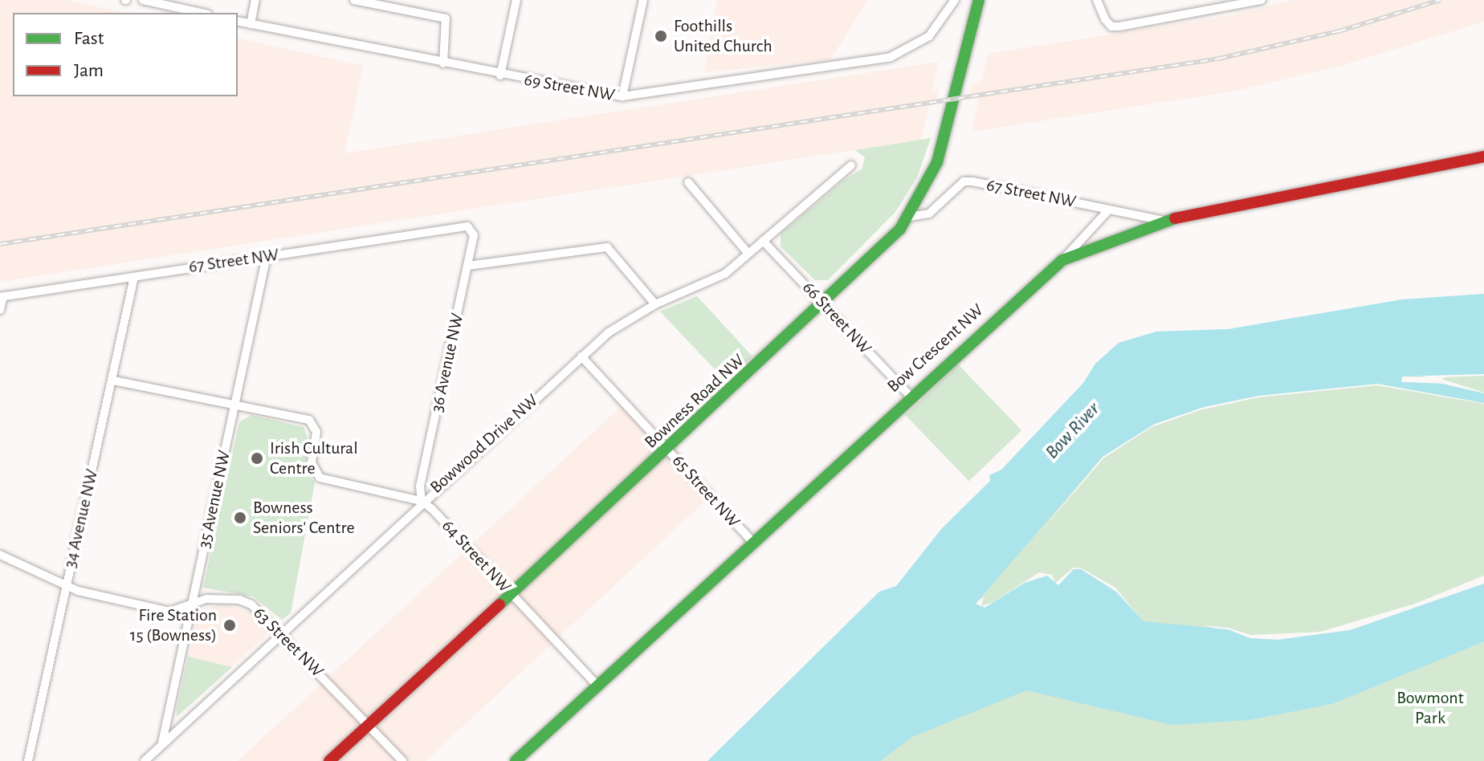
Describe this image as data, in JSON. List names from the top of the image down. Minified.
{"streets":{"street":["69 Street NW","67 Street NW","66 Street NW","Bow Crescent NW","36 Avenue NW","Bowness Road NW","Bowwood Drive NW","65 Street NW","35 Avenue NW","34 Avenue NW","64 Street NW","63 Street NW"]},"crossings":[["67 Street NW","Bow Crescent NW"],["67 Street NW","36 Avenue NW"],["67 Street NW","Bowness Road NW"],["67 Street NW","35 Avenue NW"],["67 Street NW","34 Avenue NW"],["66 Street NW","Bow Crescent NW"],["66 Street NW","Bowness Road NW"],["66 Street NW","Bowwood Drive NW"],["Bow Crescent NW","65 Street NW"],["Bow Crescent NW","64 Street NW"],["36 Avenue NW","Bowwood Drive NW"],["36 Avenue NW","64 Street NW"],["Bowness Road NW","65 Street NW"],["Bowness Road NW","64 Street NW"],["Bowness Road NW","63 Street NW"],["Bowwood Drive NW","65 Street NW"],["Bowwood Drive NW","35 Avenue NW"],["Bowwood Drive NW","64 Street NW"],["Bowwood Drive NW","63 Street NW"],["35 Avenue NW","63 Street NW"],["34 Avenue NW","63 Street NW"]],"water":["Bow River"],"parks":["Bowmont Park"],"places":["Foothills United Church","Irish Cultural Centre","Bowness Seniors' Centre","Fire Station 15 (Bowness)"],"legend":["Fast","Jam"]}
